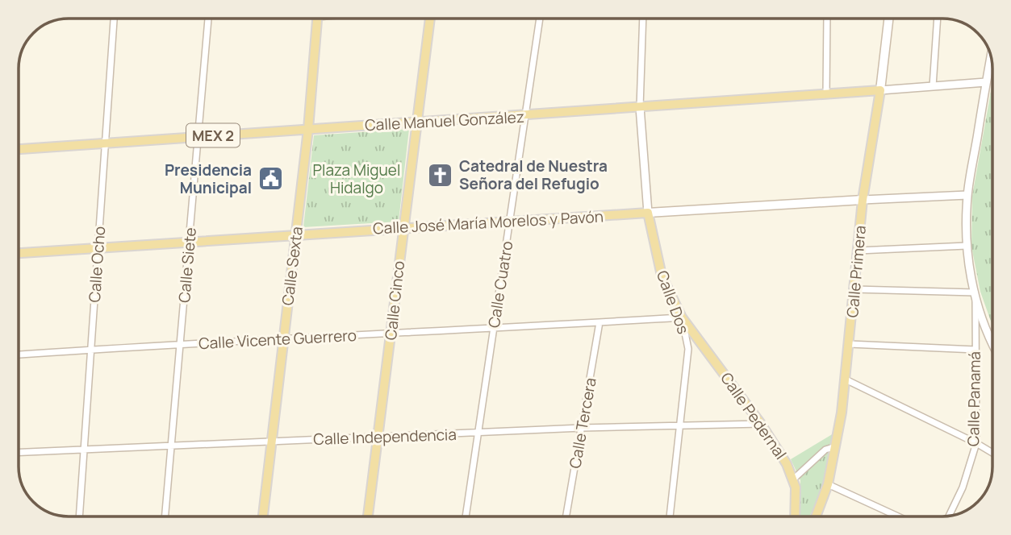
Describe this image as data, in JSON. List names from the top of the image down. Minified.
{"streets":{"main road":["Calle Manuel González","MEX 2","Calle José María Morelos y Pavón","Calle Sexta","Calle Primera","Calle Cinco","Calle Dos","Calle Pedernal"],"street":["Calle Ocho","Calle Siete","Calle Cuatro","Calle Vicente Guerrero","Calle Panamá","Calle Tercera","Calle Independencia"]},"crossings":[["Calle Manuel González","Calle Ocho"],["Calle Manuel González","Calle Siete"],["Calle Manuel González","Calle Sexta"],["Calle Manuel González","Calle Primera"],["Calle Manuel González","Calle Cuatro"],["Calle Manuel González","Calle Cinco"],["Calle Manuel González","Calle Dos"],["Calle José María Morelos y Pavón","Calle Ocho"],["Calle José María Morelos y Pavón","Calle Siete"],["Calle José María Morelos y Pavón","Calle Sexta"],["Calle José María Morelos y Pavón","Calle Primera"],["Calle José María Morelos y Pavón","Calle Cuatro"],["Calle José María Morelos y Pavón","Calle Cinco"],["Calle José María Morelos y Pavón","Calle Dos"],["Calle Ocho","Calle Vicente Guerrero"],["Calle Ocho","Calle Independencia"],["Calle Siete","Calle Vicente Guerrero"],["Calle Siete","Calle Independencia"],["Calle Sexta","Calle Vicente Guerrero"],["Calle Sexta","Calle Independencia"],["Calle Cuatro","Calle Vicente Guerrero"],["Calle Cuatro","Calle Independencia"],["Calle Cinco","Calle Vicente Guerrero"],["Calle Cinco","Calle Independencia"],["Calle Dos","Calle Vicente Guerrero"],["Calle Dos","Calle Pedernal"],["Calle Dos","Calle Independencia"],["Calle Vicente Guerrero","Calle Pedernal"],["Calle Vicente Guerrero","Calle Tercera"],["Calle Pedernal","Calle Independencia"],["Calle Tercera","Calle Independencia"]],"parks":["Plaza Miguel Hidalgo"],"places":{"church":["Catedral de Nuestra Señora del Refugio"],"public building":["Presidencia Municipal"]}}
